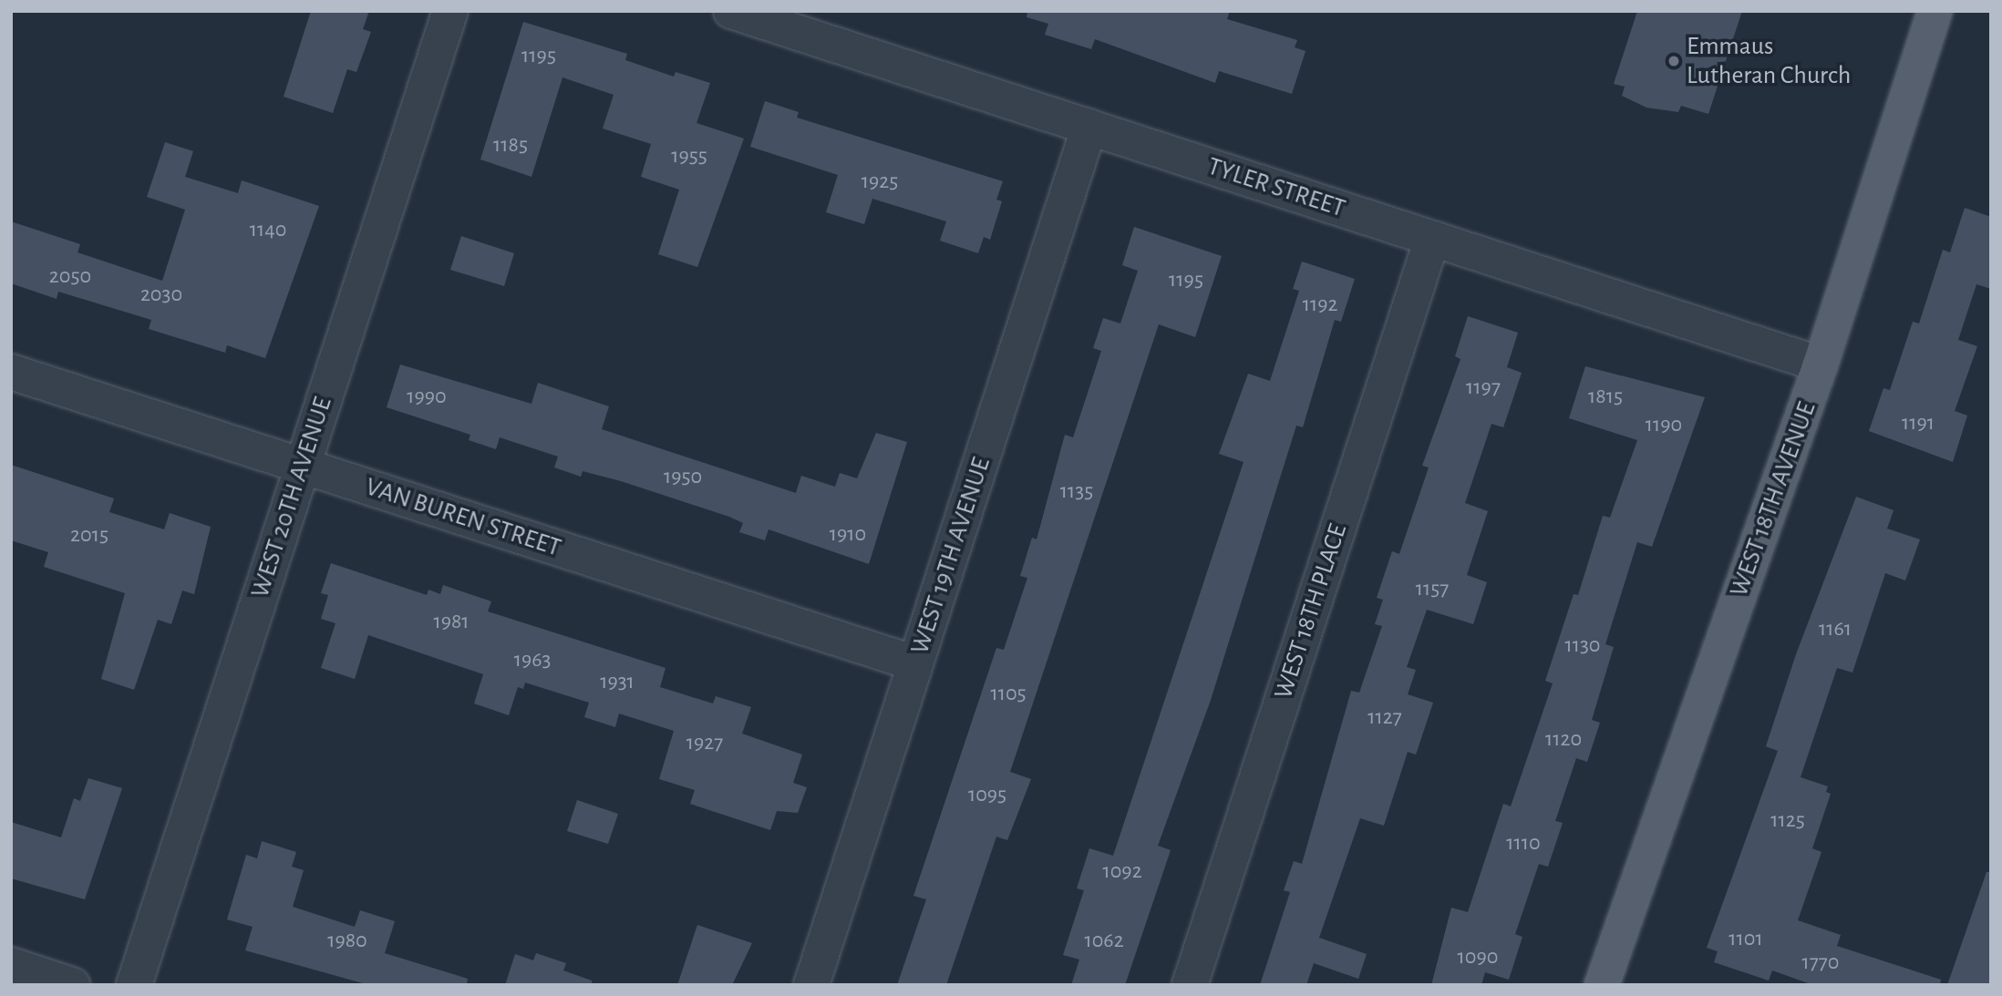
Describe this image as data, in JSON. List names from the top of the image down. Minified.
{"streets":{"main road":["WEST 18TH AVENUE"],"street":["TYLER STREET","WEST 20TH AVENUE","VAN BUREN STREET","WEST 19TH AVENUE","WEST 18TH PLACE"]},"crossings":[["TYLER STREET","WEST 18TH AVENUE"],["TYLER STREET","WEST 19TH AVENUE"],["TYLER STREET","WEST 18TH PLACE"],["WEST 20TH AVENUE","VAN BUREN STREET"],["VAN BUREN STREET","WEST 19TH AVENUE"]],"places":["Emmaus Lutheran Church"],"house_numbers":["1195","1185","1955","1925","1140","2050","1195","2030","1192","1197","1990","1815","1191","1190","1950","1135","1910","2015","1157","1981","1161","1130","1963","1931","1105","1127","1120","1927","1095","1125","1110","1092","1101","1980","1062","1090","1770"]}
